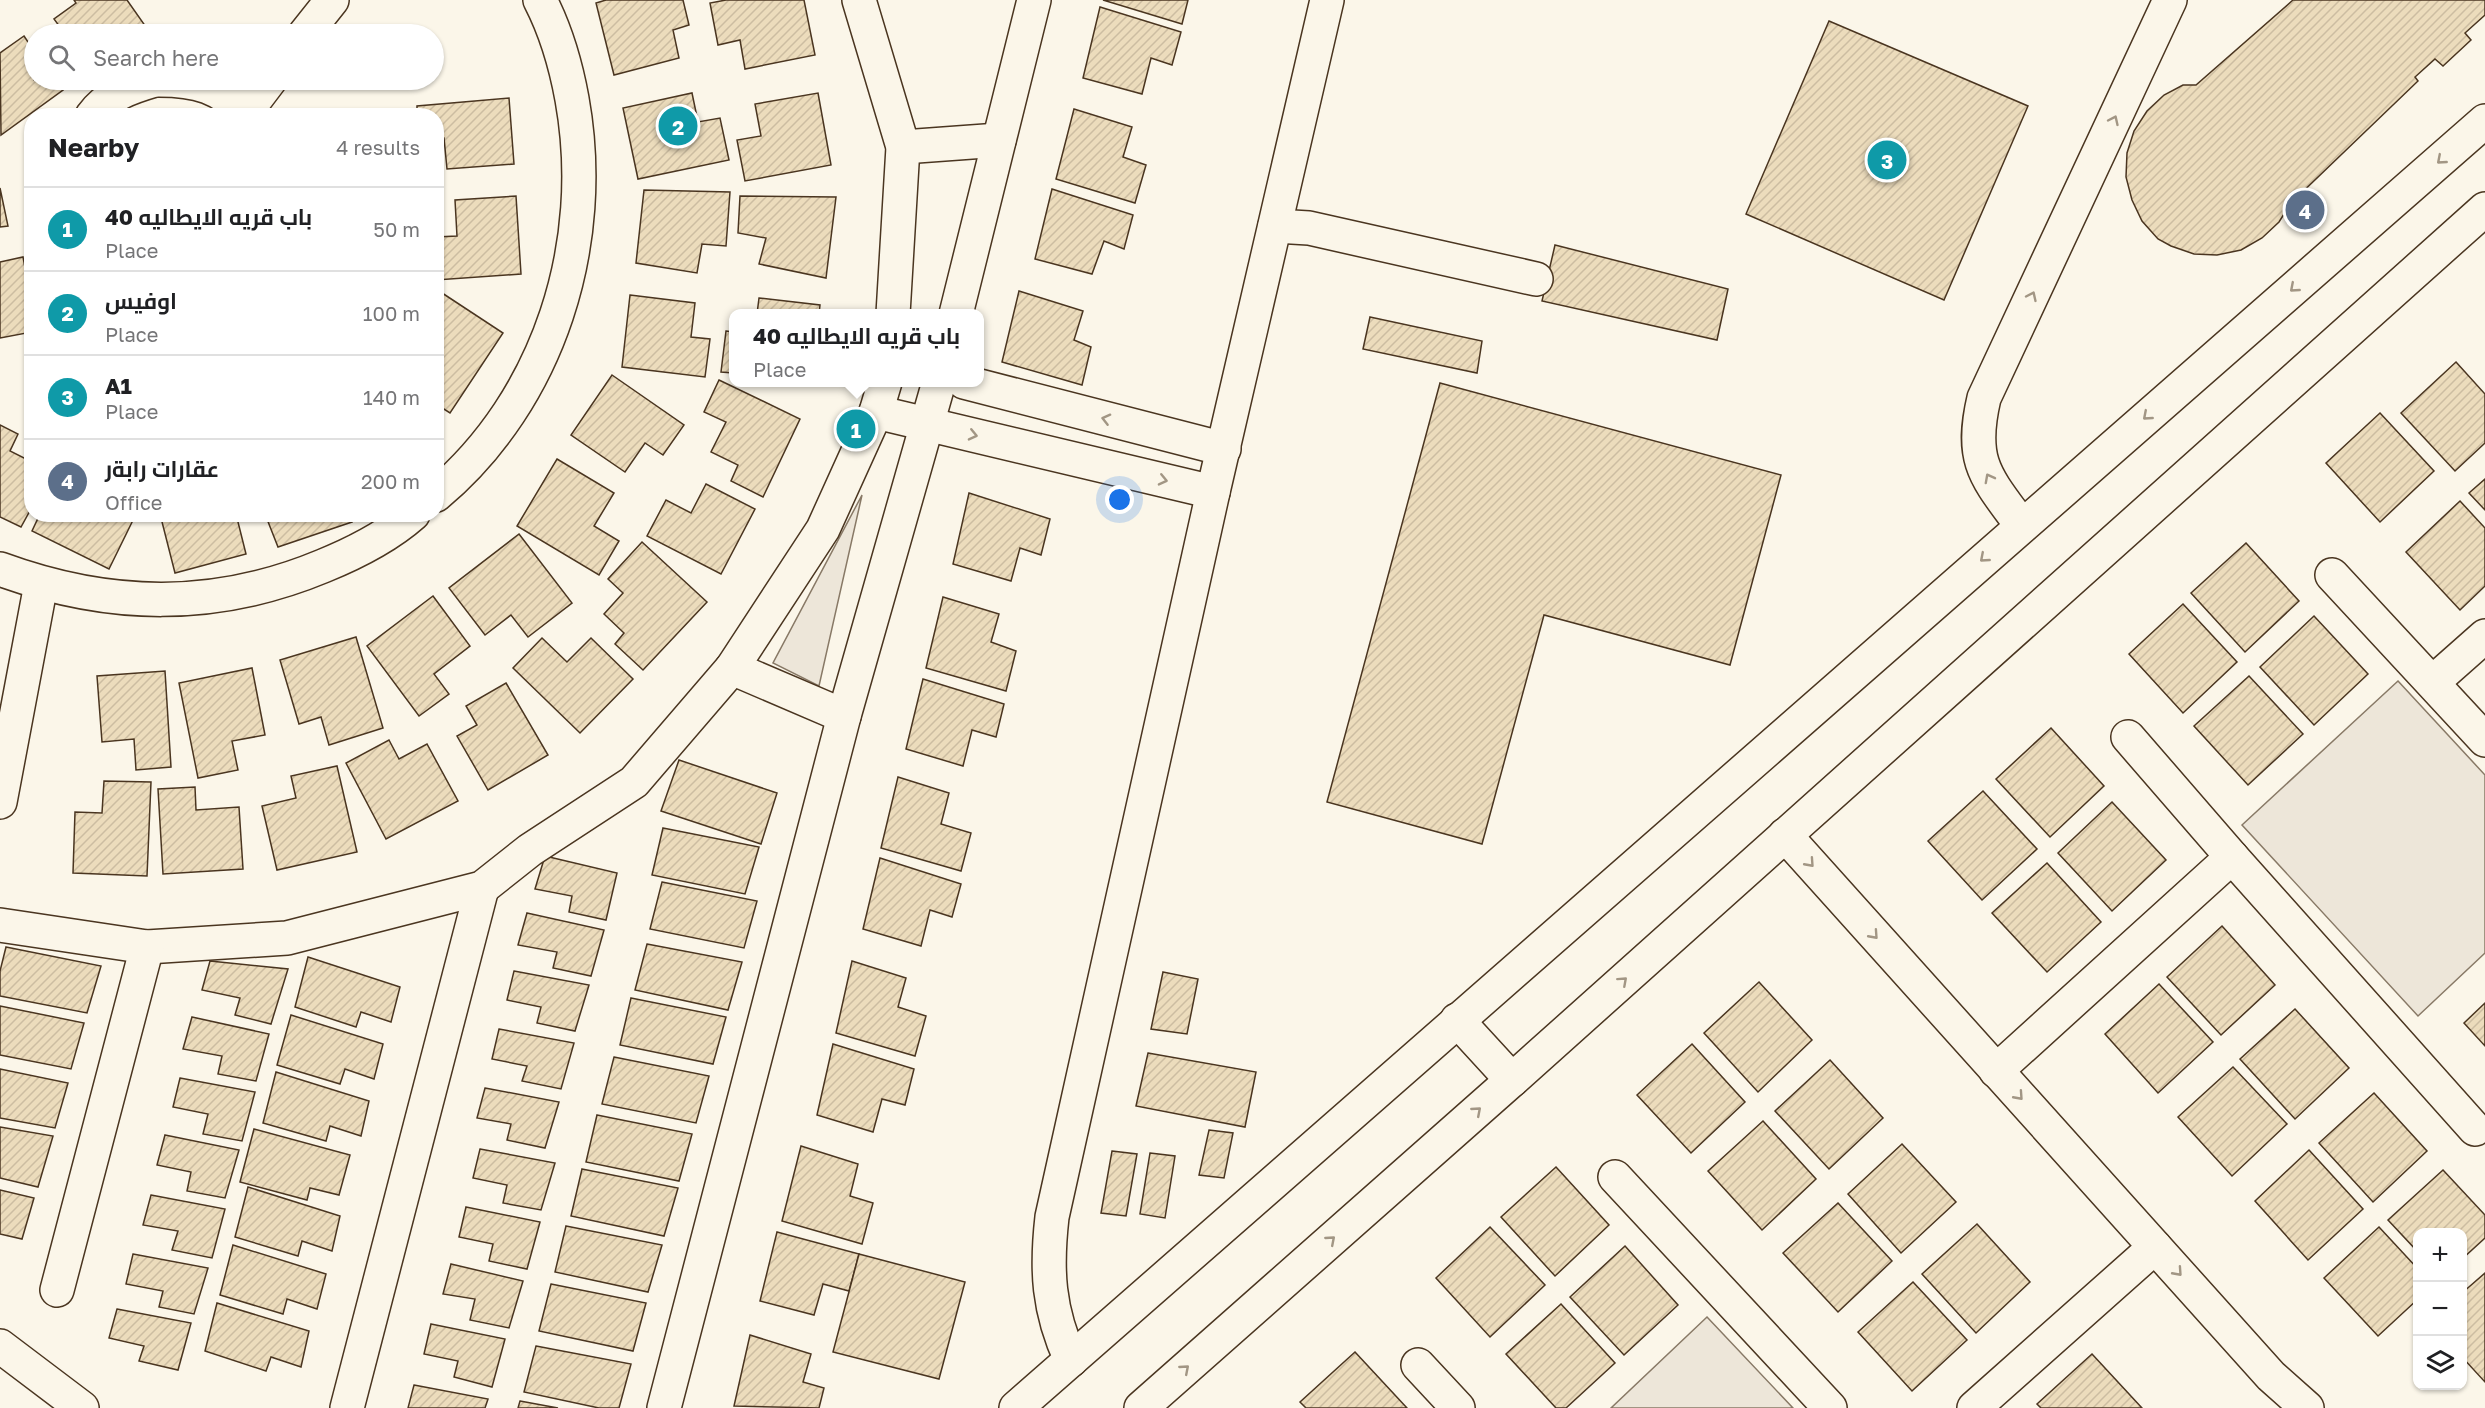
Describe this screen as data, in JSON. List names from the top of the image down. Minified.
{"page":{"search":"Search here","pins":["2","3","4","1"],"heading":["Nearby","4 results"],"list":[{"mark":"1","name":"باب قريه الايطاليه 40","note":"Place","value":"50 m"},{"mark":"2","name":"اوفيس","note":"Place","value":"100 m"},{"mark":"3","name":"A1","note":"Place","value":"140 m"},{"mark":"4","name":"عقارات رابةر","note":"Office","value":"200 m"}],"popup":["باب قريه الايطاليه 40","Place"],"map_buttons":["+","−"]}}
